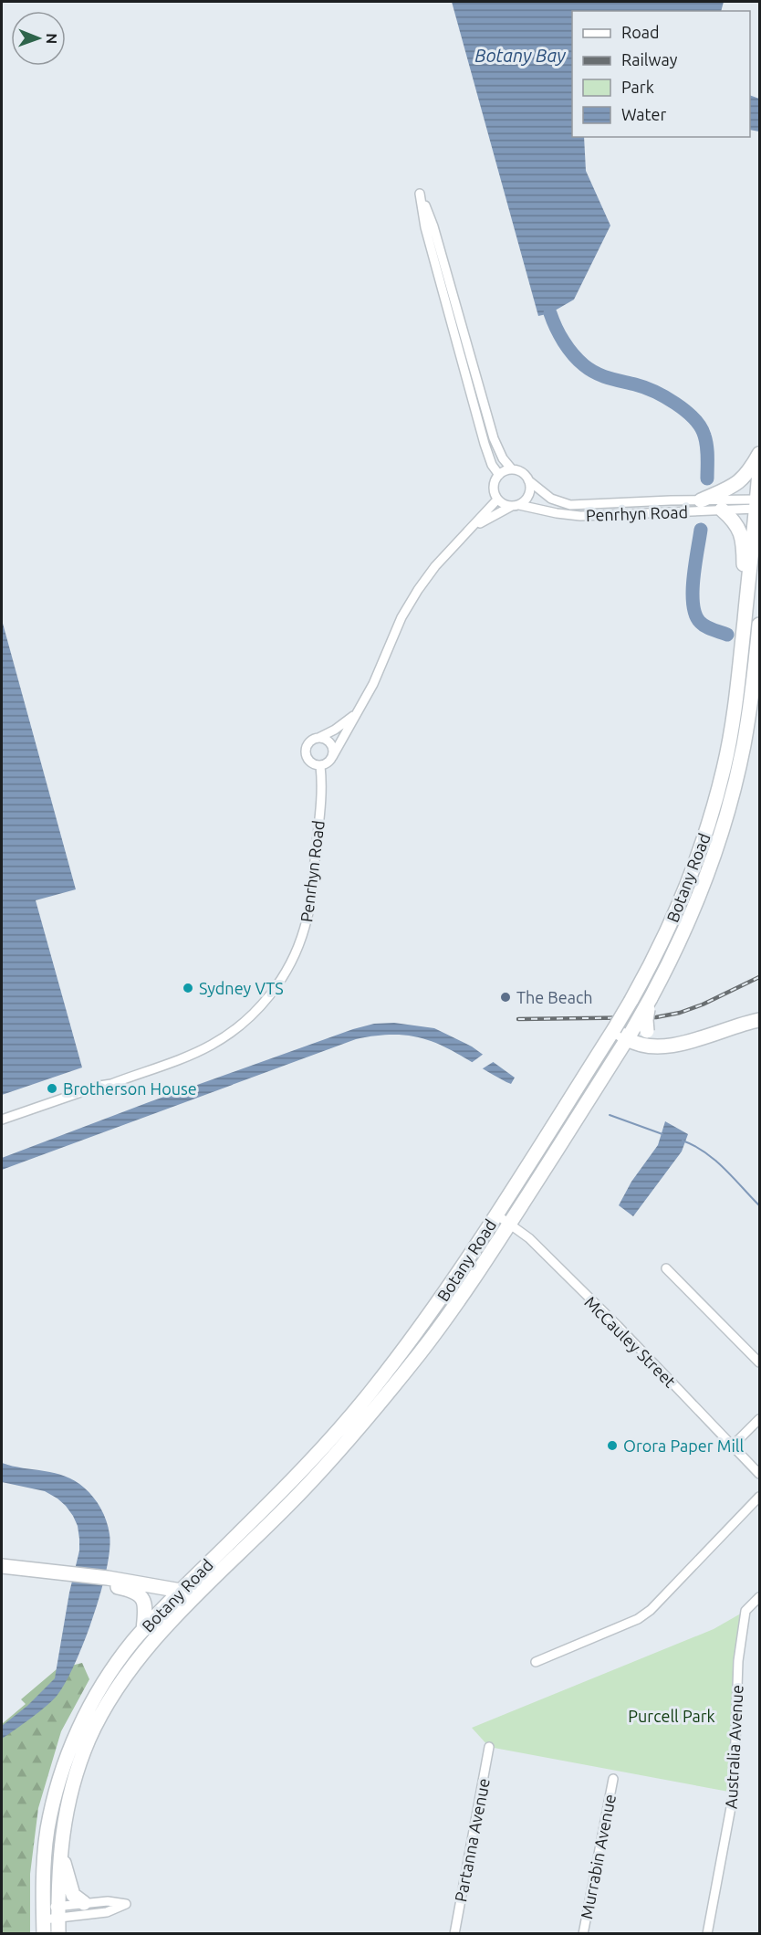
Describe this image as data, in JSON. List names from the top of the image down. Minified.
{"streets":{"main road":["Botany Road"],"street":["Penrhyn Road","McCauley Street","Australia Avenue","Partanna Avenue","Murrabin Avenue"]},"crossings":[["Penrhyn Road","Botany Road"],["Botany Road","McCauley Street"]],"water":["Botany Bay"],"parks":["Purcell Park"],"places":["Sydney VTS","The Beach","Brotherson House","Orora Paper Mill"],"legend":["Road","Railway","Park","Water"],"north":"right"}
